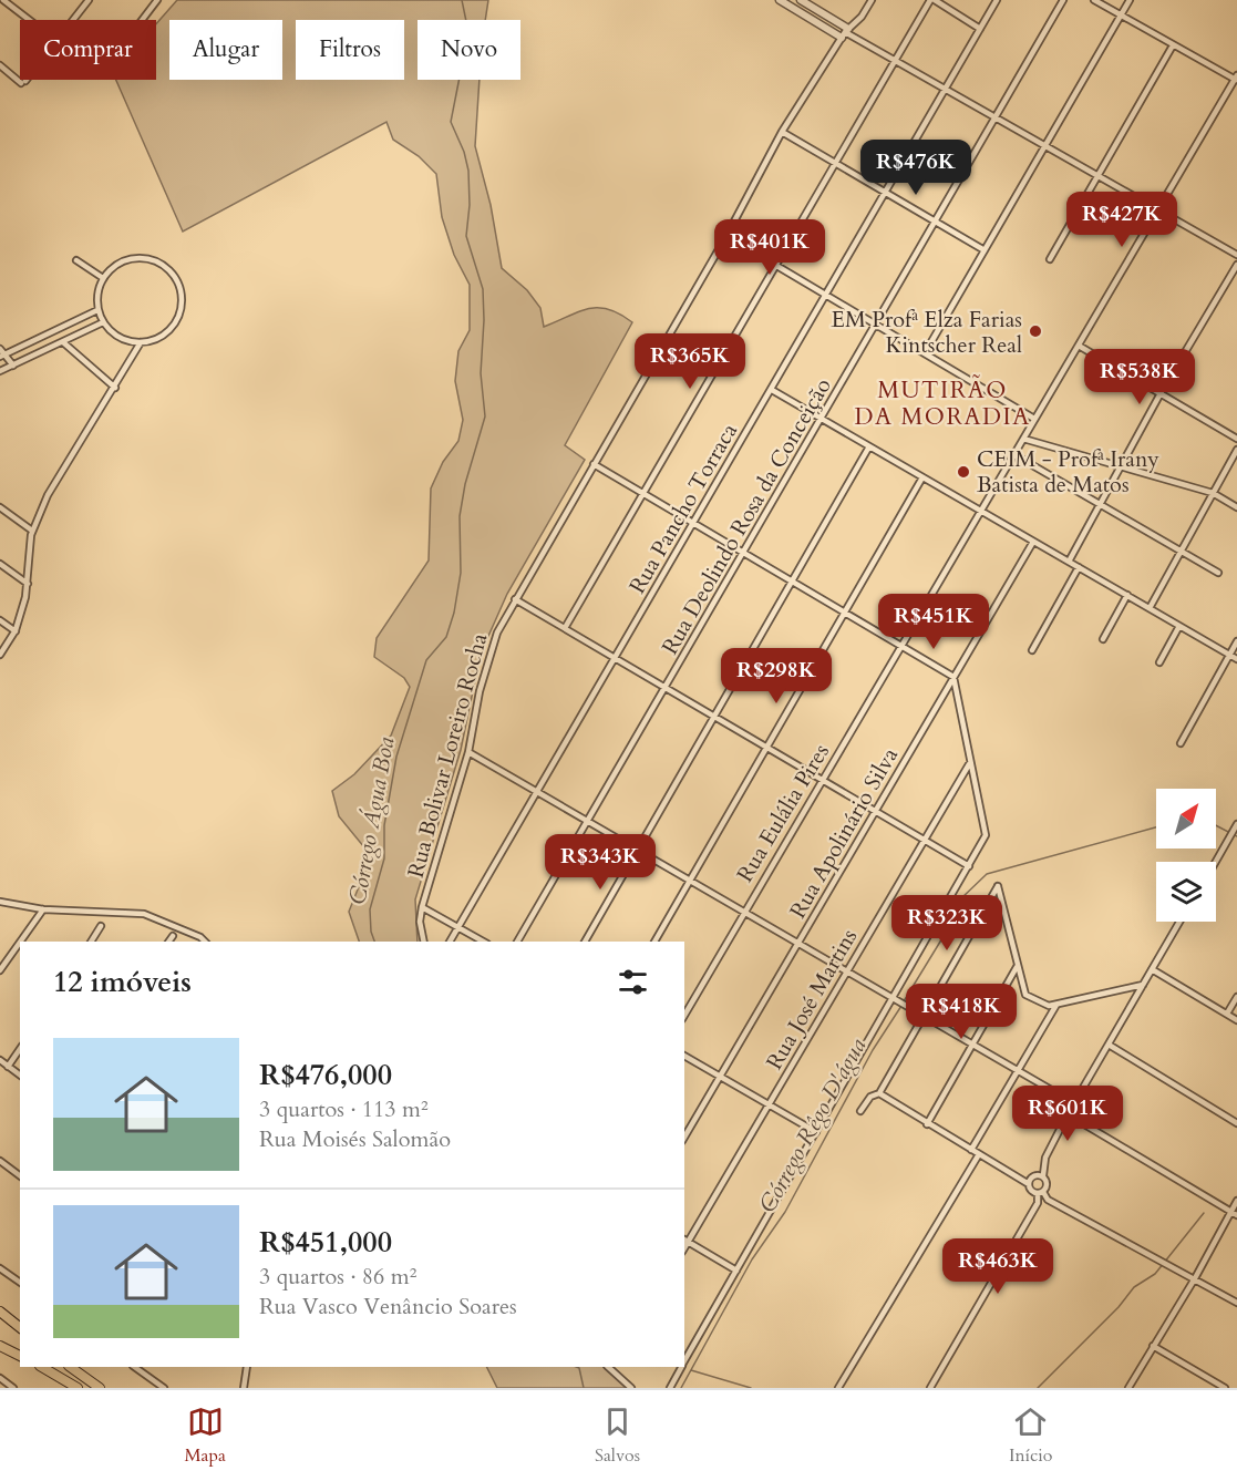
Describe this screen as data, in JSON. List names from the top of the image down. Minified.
{"streets":{"street":["Rua Pancho Torraca","Rua Deolindo Rosa da Conceição","Rua Bolivar Loreiro Rocha","Rua Eulália Pires","Rua Apolinário Silva","Rua José Martins"]},"districts":["MUTIRÃO DA MORADIA"],"water":["Córrego Água Boa","Córrego Rêgo D'água"],"places":["EM Profª Elza Farias Kintscher Real","CEIM - Profª Irany Batista de Matos"],"north":"top right","page":{"chip":["Comprar","Alugar","Filtros","Novo"],"price":["R$476K","R$427K","R$401K","R$365K","R$538K","R$451K","R$298K","R$343K","R$323K","R$418K","R$601K","R$463K"],"heading":"12 imóveis","list":[{"name":"R$476,000","note":"3 quartos · 113 m² · Rua Moisés Salomão"},{"name":"R$451,000","note":"3 quartos · 86 m² · Rua Vasco Venâncio Soares"}],"tabs":["Mapa","Salvos","Início"]}}
